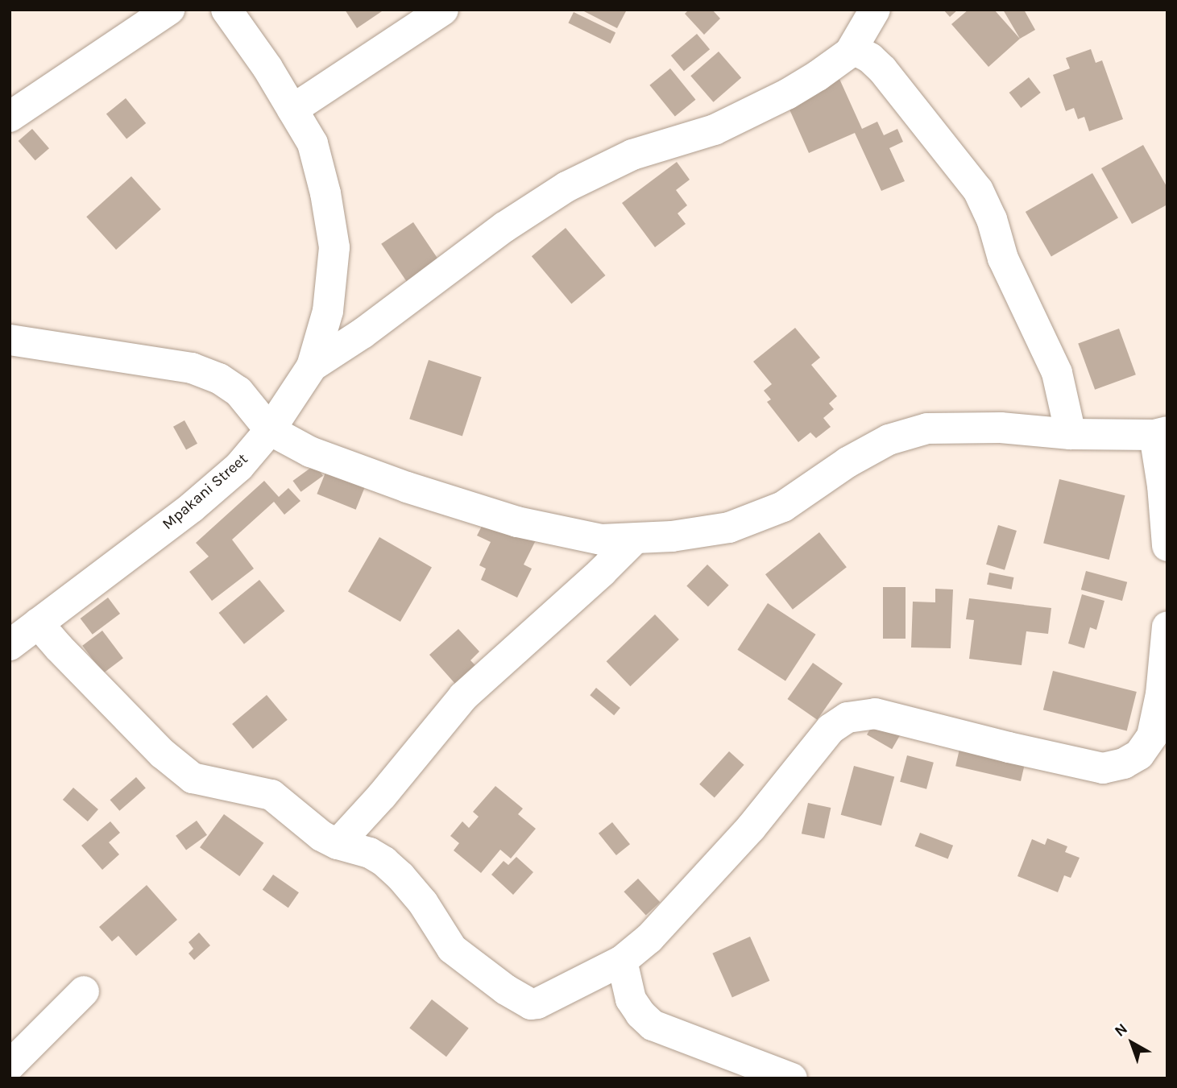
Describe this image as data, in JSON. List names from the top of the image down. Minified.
{"streets":{"street":["Mpakani Street"]},"north":"top left"}
